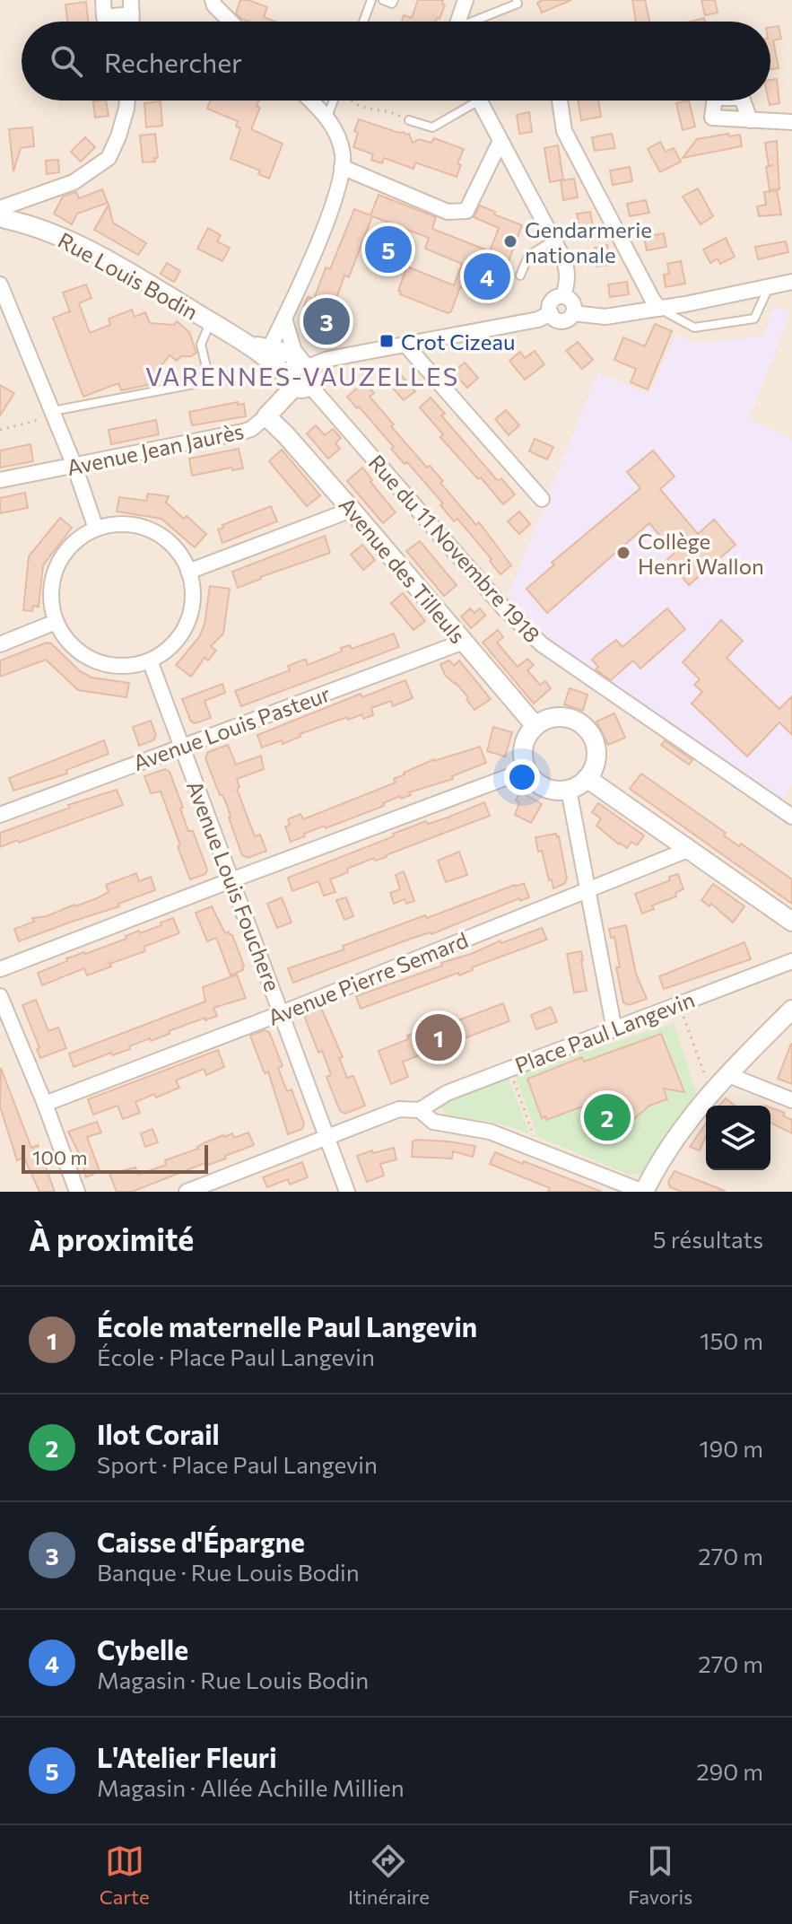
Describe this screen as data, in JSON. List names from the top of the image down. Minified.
{"streets":{"street":["Rue Louis Bodin","Avenue Jean Jaurès","Rue du 11 Novembre 1918","Avenue des Tilleuls","Avenue Louis Pasteur","Avenue Louis Fouchere","Avenue Pierre Semard","Place Paul Langevin"]},"crossings":[["Rue Louis Bodin","Avenue Jean Jaurès"],["Rue Louis Bodin","Rue du 11 Novembre 1918"],["Avenue Jean Jaurès","Rue du 11 Novembre 1918"],["Avenue Jean Jaurès","Avenue des Tilleuls"],["Avenue des Tilleuls","Avenue Louis Pasteur"],["Avenue Louis Pasteur","Avenue Louis Fouchere"],["Avenue Louis Fouchere","Avenue Pierre Semard"],["Avenue Louis Fouchere","Place Paul Langevin"]],"districts":["VARENNES-VAUZELLES"],"places":{"other":["Gendarmerie nationale","Collège Henri Wallon"],"transit":["Crot Cizeau"]},"scale_bar":"100 m","page":{"search":"Rechercher","pins":["5","4","3","1","2"],"scale":"100 m","heading":["À proximité","5 résultats"],"list":[{"mark":"1","name":"École maternelle Paul Langevin","note":"École · Place Paul Langevin","value":"150 m"},{"mark":"2","name":"Ilot Corail","note":"Sport · Place Paul Langevin","value":"190 m"},{"mark":"3","name":"Caisse d'Épargne","note":"Banque · Rue Louis Bodin","value":"270 m"},{"mark":"4","name":"Cybelle","note":"Magasin · Rue Louis Bodin","value":"270 m"},{"mark":"5","name":"L'Atelier Fleuri","note":"Magasin · Allée Achille Millien","value":"290 m"}],"nav":["Carte","Itinéraire","Favoris"]}}
